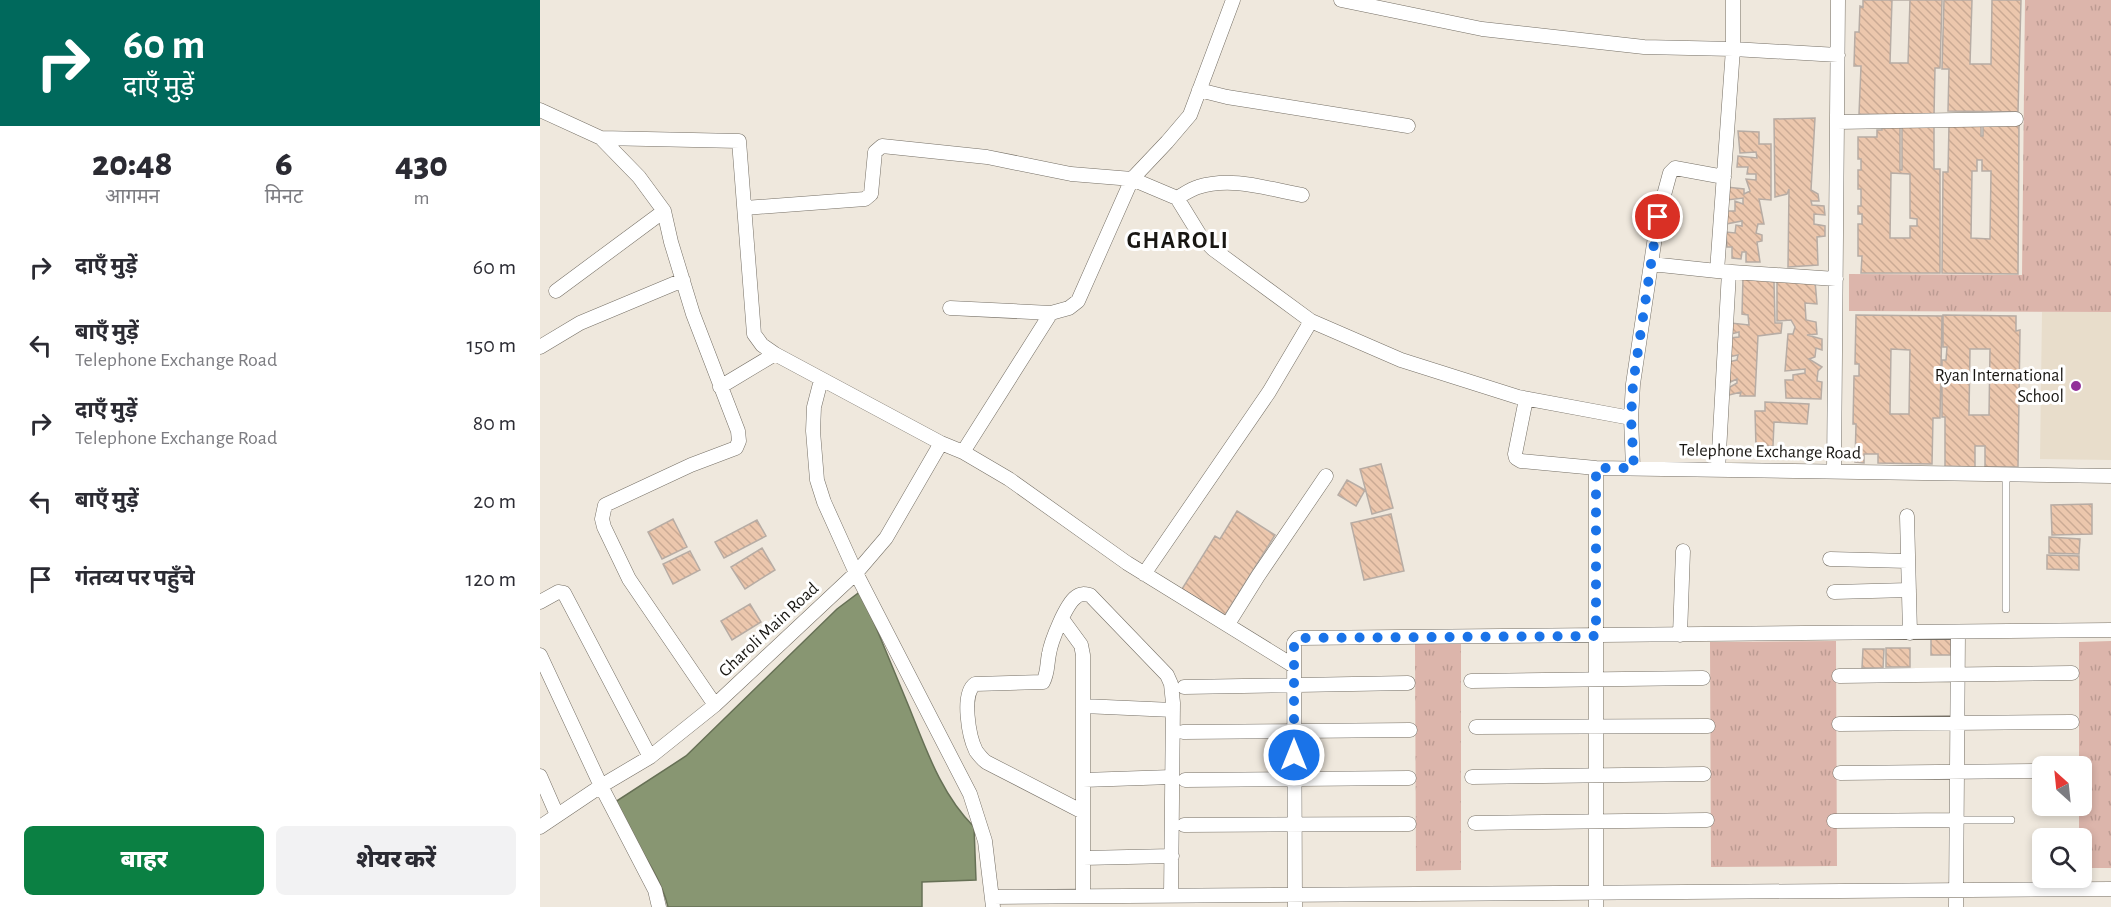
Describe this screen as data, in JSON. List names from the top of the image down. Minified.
{"streets":{"street":["Telephone Exchange Road","Gharoli Main Road"]},"districts":["GHAROLI"],"places":["Ryan International School"],"north":"top left","page":{"turn":["60 m","दाएँ मुड़ें"],"eta":["20:48","आगमन","6","मिनट","430","m"],"list":[{"name":"दाएँ मुड़ें","value":"60 m"},{"name":"बाएँ मुड़ें","note":"Telephone Exchange Road","value":"150 m"},{"name":"दाएँ मुड़ें","note":"Telephone Exchange Road","value":"80 m"},{"name":"बाएँ मुड़ें","value":"20 m"},{"name":"गंतव्य पर पहुँचे","value":"120 m"}],"buttons":["बाहर","शेयर करें"]}}
